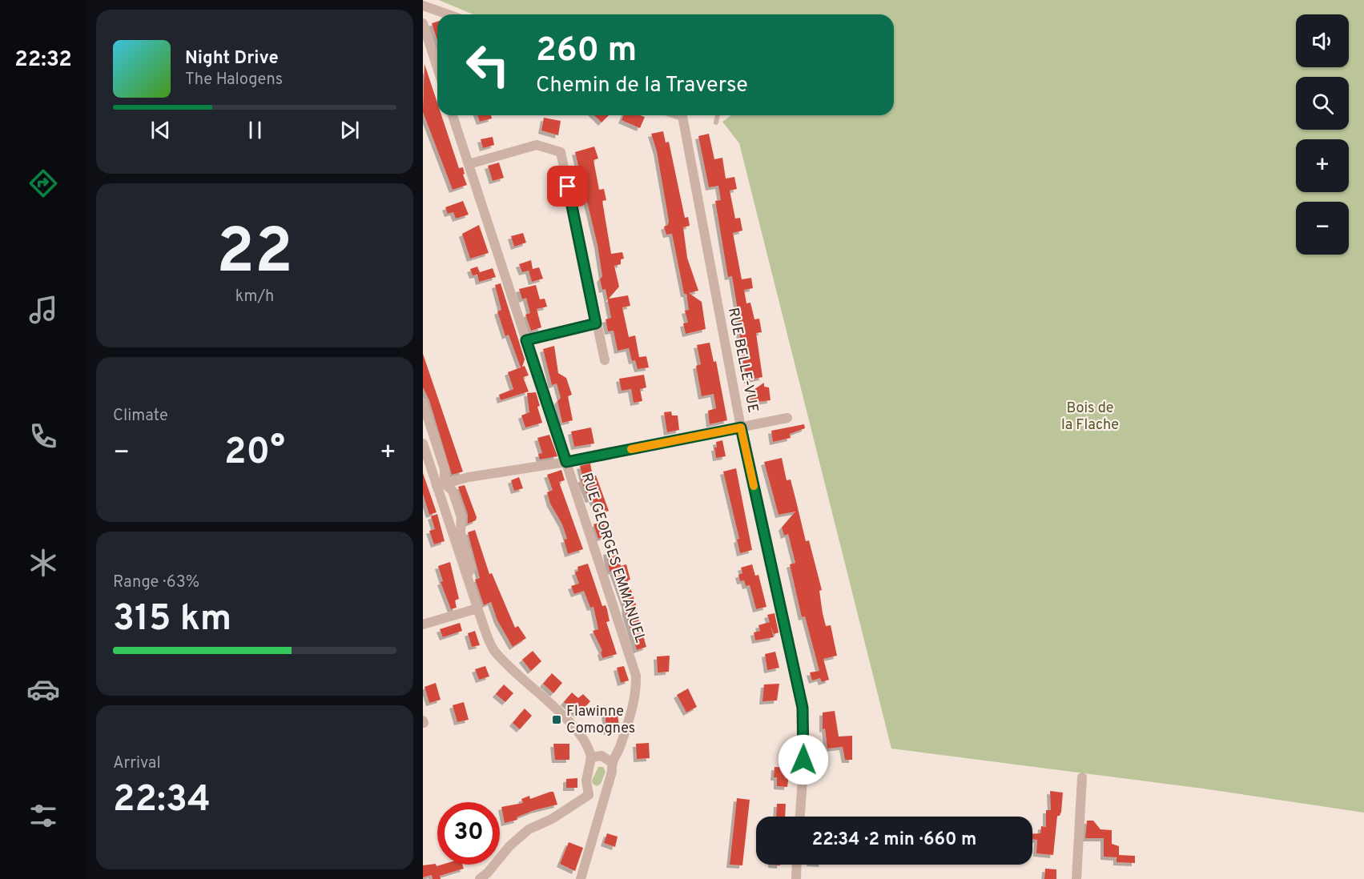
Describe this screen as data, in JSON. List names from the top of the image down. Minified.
{"streets":{"street":["RUE BELLE-VUE","RUE GEORGES EMMANUEL"]},"parks":["Bois de la Flache"],"places":{"transit":["Flawinne Comognes"]},"page":{"tabs":"22:32","map_buttons":["+","−"],"turn":["260 m","Chemin de la Traverse"],"song":["Night Drive","The Halogens"],"tile":[["22","km/h"],"Climate",["Range · 63%","315 km"],["Arrival","22:34"]],"heat":["−","20°","+"],"limit":"30","trip":"22:34 · 2 min · 660 m"}}
